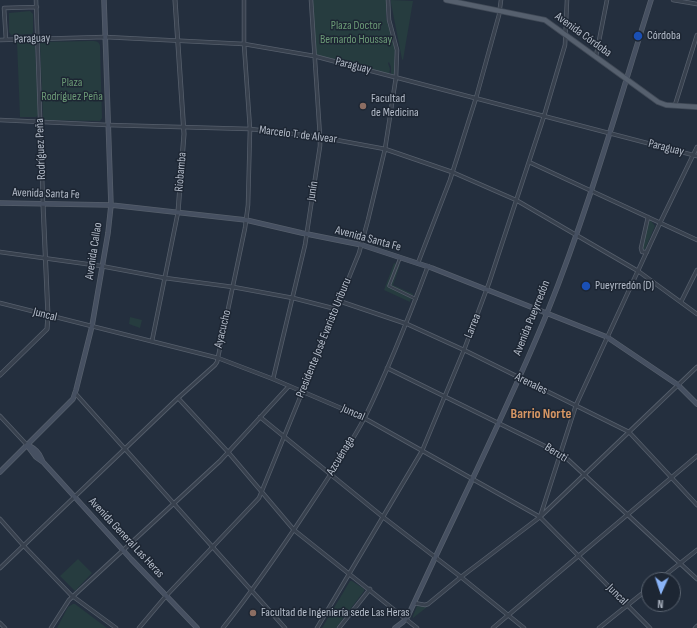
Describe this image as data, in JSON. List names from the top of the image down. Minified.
{"streets":{"main road":["Avenida Córdoba","Avenida Santa Fe","Avenida Callao","Avenida Pueyrredón","Avenida General Las Heras"],"street":["Paraguay","Marcelo T. de Alvear","Rodríguez Peña","Riobamba","Junín","Juncal","Larrea","Ayacucho","Presidente José Evaristo Uriburu","Arenales","Beruti","Azcuénaga"]},"crossings":[["Avenida Córdoba","Avenida Pueyrredón"],["Avenida Córdoba","Larrea"],["Paraguay","Rodríguez Peña"],["Paraguay","Riobamba"],["Paraguay","Junín"],["Paraguay","Avenida Callao"],["Paraguay","Avenida Pueyrredón"],["Paraguay","Larrea"],["Paraguay","Ayacucho"],["Paraguay","Presidente José Evaristo Uriburu"],["Marcelo T. de Alvear","Rodríguez Peña"],["Marcelo T. de Alvear","Riobamba"],["Marcelo T. de Alvear","Junín"],["Marcelo T. de Alvear","Avenida Callao"],["Marcelo T. de Alvear","Avenida Pueyrredón"],["Marcelo T. de Alvear","Larrea"],["Marcelo T. de Alvear","Ayacucho"],["Marcelo T. de Alvear","Presidente José Evaristo Uriburu"],["Rodríguez Peña","Avenida Santa Fe"],["Rodríguez Peña","Juncal"],["Riobamba","Avenida Santa Fe"],["Riobamba","Juncal"],["Junín","Avenida Santa Fe"],["Junín","Juncal"],["Avenida Santa Fe","Avenida Callao"],["Avenida Santa Fe","Avenida Pueyrredón"],["Avenida Santa Fe","Larrea"],["Avenida Santa Fe","Ayacucho"],["Avenida Santa Fe","Presidente José Evaristo Uriburu"],["Avenida Santa Fe","Azcuénaga"],["Avenida Callao","Juncal"],["Avenida Callao","Avenida General Las Heras"],["Juncal","Avenida Pueyrredón"],["Juncal","Larrea"],["Juncal","Ayacucho"],["Juncal","Presidente José Evaristo Uriburu"],["Juncal","Azcuénaga"],["Avenida Pueyrredón","Arenales"],["Avenida Pueyrredón","Beruti"],["Larrea","Arenales"],["Larrea","Beruti"],["Ayacucho","Avenida General Las Heras"],["Presidente José Evaristo Uriburu","Arenales"],["Presidente José Evaristo Uriburu","Avenida General Las Heras"],["Arenales","Azcuénaga"],["Beruti","Azcuénaga"]],"districts":["Barrio Norte"],"parks":["Plaza Doctor Bernardo Houssay","Plaza Rodríguez Peña"],"places":["Córdoba","Facultad de Medicina","Pueyrredón (D)","Facultad de Ingeniería sede Las Heras"],"north":"bottom"}
